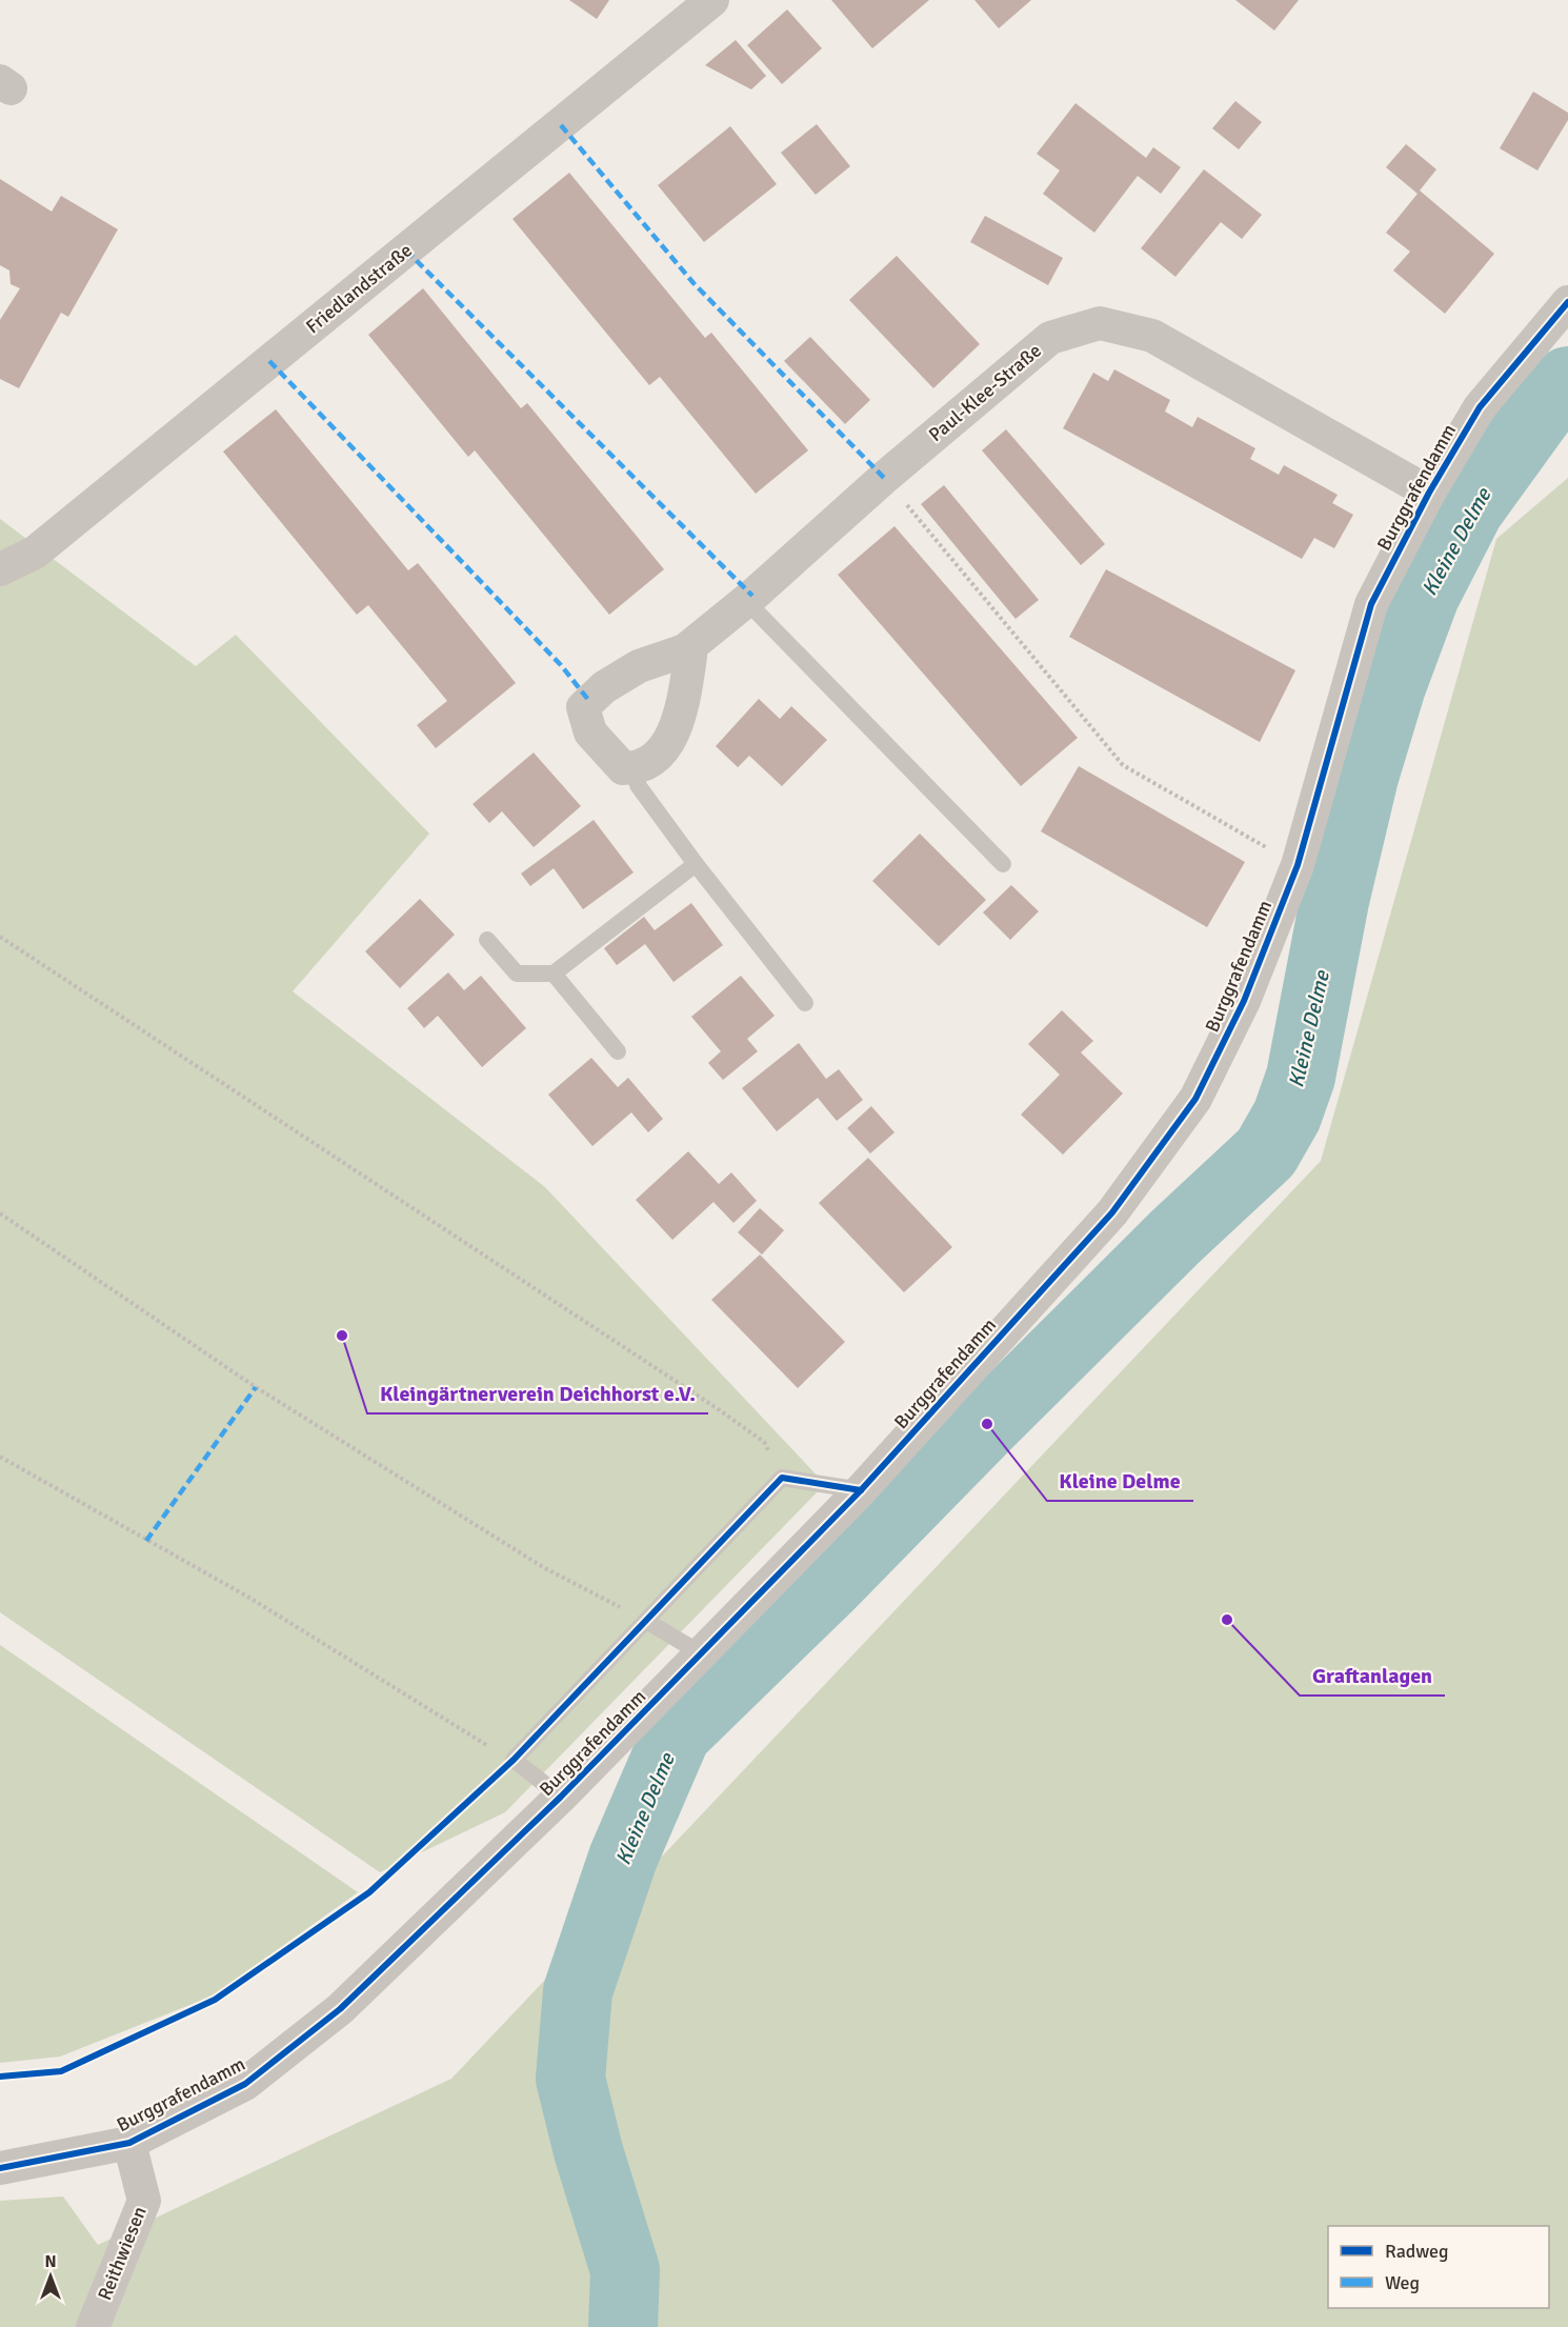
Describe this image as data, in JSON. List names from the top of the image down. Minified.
{"streets":{"street":["Friedlandstraße","Paul-Klee-Straße","Burggrafendamm","Reithwiesen"]},"crossings":[["Paul-Klee-Straße","Burggrafendamm"],["Burggrafendamm","Reithwiesen"]],"water":["Kleine Delme"],"places":["Kleingärtnerverein Deichhorst e.V.","Kleine Delme","Graftanlagen"],"legend":["Radweg","Weg"],"north":"top"}
